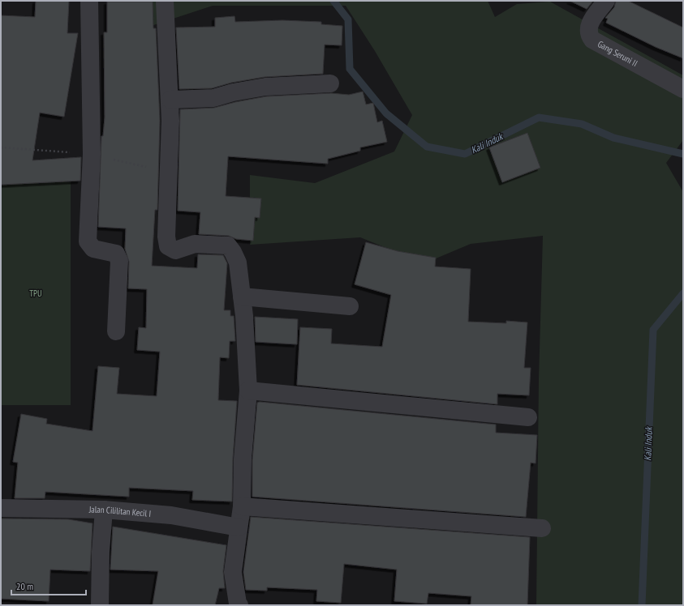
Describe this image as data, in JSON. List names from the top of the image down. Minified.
{"streets":{"street":["Gang Seruni II","Jalan Cililitan Kecil I"]},"water":["Kali Induk"],"parks":["TPU"],"scale_bar":"20 m"}
